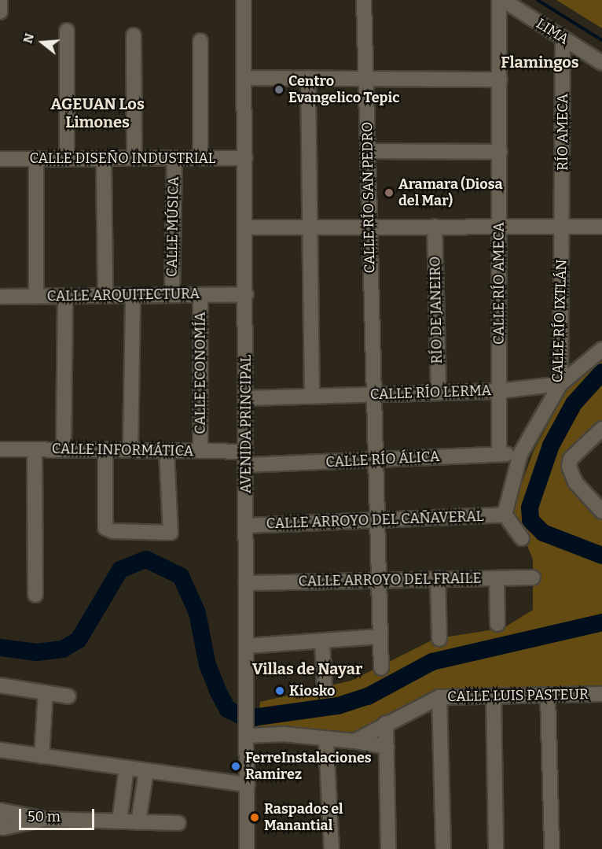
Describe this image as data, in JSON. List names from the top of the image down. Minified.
{"streets":{"street":["LIMA","RÍO AMECA","CALLE DISEÑO INDUSTRIAL","CALLE RÍO SAN PEDRO","CALLE MÚSICA","CALLE RÍO AMECA","CALLE ARQUITECTURA","RÍO DE JANEIRO","CALLE RÍO IXTLÁN","CALLE ECONOMÍA","CALLE RÍO LERMA","AVENIDA PRINCIPAL","CALLE INFORMÁTICA","CALLE RÍO ÁLICA","CALLE ARROYO DEL CAÑAVERAL","CALLE ARROYO DEL FRAILE","CALLE LUIS PASTEUR"]},"crossings":[["LIMA","RÍO AMECA"],["LIMA","CALLE RÍO AMECA"],["RÍO AMECA","CALLE RÍO IXTLÁN"],["CALLE DISEÑO INDUSTRIAL","CALLE MÚSICA"],["CALLE DISEÑO INDUSTRIAL","AVENIDA PRINCIPAL"],["CALLE RÍO SAN PEDRO","CALLE RÍO LERMA"],["CALLE RÍO SAN PEDRO","CALLE RÍO ÁLICA"],["CALLE RÍO SAN PEDRO","CALLE ARROYO DEL CAÑAVERAL"],["CALLE RÍO SAN PEDRO","CALLE ARROYO DEL FRAILE"],["CALLE MÚSICA","CALLE ARQUITECTURA"],["CALLE RÍO AMECA","CALLE RÍO LERMA"],["CALLE RÍO AMECA","CALLE RÍO ÁLICA"],["CALLE ARQUITECTURA","CALLE ECONOMÍA"],["CALLE ARQUITECTURA","AVENIDA PRINCIPAL"],["RÍO DE JANEIRO","CALLE RÍO LERMA"],["CALLE RÍO IXTLÁN","CALLE RÍO LERMA"],["CALLE RÍO IXTLÁN","CALLE RÍO ÁLICA"],["CALLE RÍO IXTLÁN","CALLE ARROYO DEL CAÑAVERAL"],["CALLE ECONOMÍA","CALLE INFORMÁTICA"],["CALLE RÍO LERMA","AVENIDA PRINCIPAL"],["AVENIDA PRINCIPAL","CALLE INFORMÁTICA"],["AVENIDA PRINCIPAL","CALLE RÍO ÁLICA"],["AVENIDA PRINCIPAL","CALLE ARROYO DEL CAÑAVERAL"],["AVENIDA PRINCIPAL","CALLE ARROYO DEL FRAILE"],["AVENIDA PRINCIPAL","CALLE LUIS PASTEUR"],["CALLE INFORMÁTICA","CALLE RÍO ÁLICA"]],"districts":["Flamingos","AGEUAN Los Limones","Villas de Nayar"],"places":["Centro Evangelico Tepic","Aramara (Diosa del Mar)","Kiosko","FerreInstalaciones Ramirez","Raspados el Manantial"],"scale_bar":"50 m","north":"left"}
